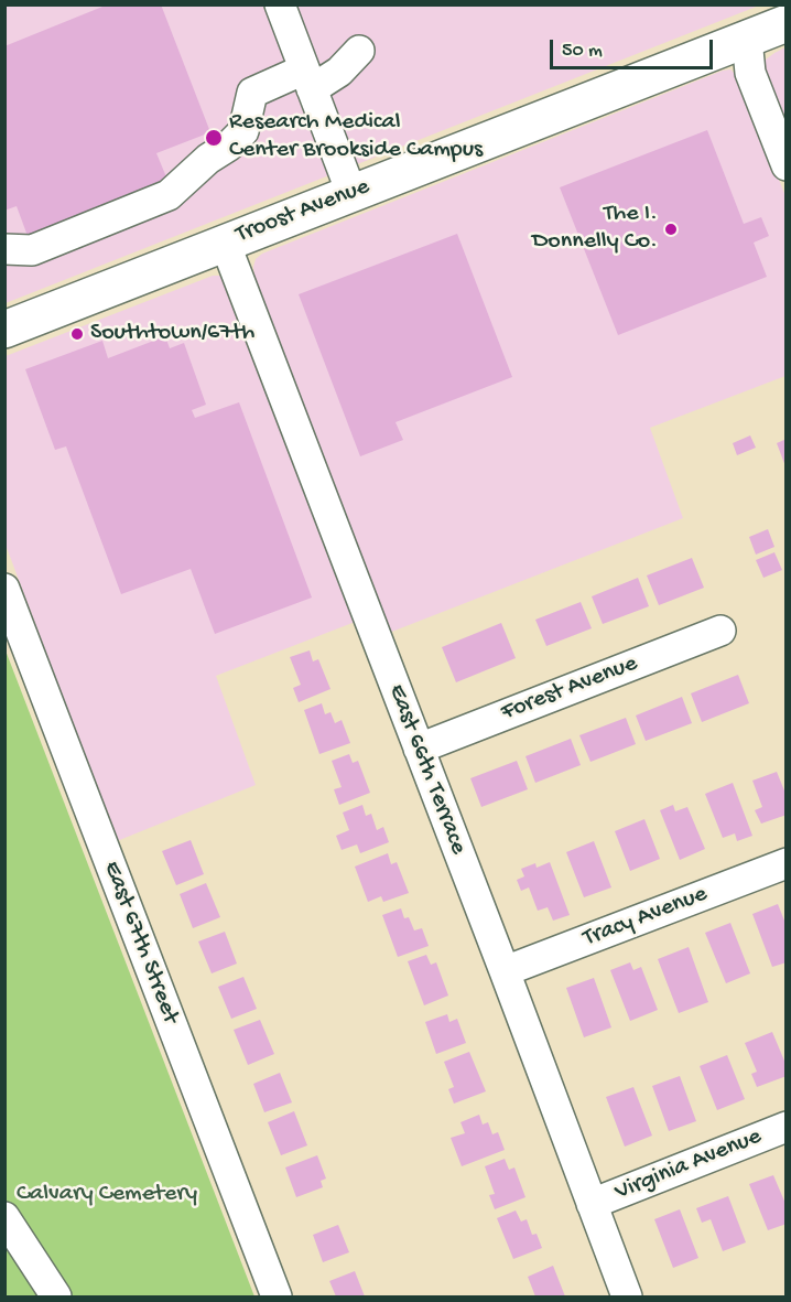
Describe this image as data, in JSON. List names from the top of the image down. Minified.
{"streets":{"main road":["Troost Avenue"],"street":["Forest Avenue","East 66th Terrace","Tracy Avenue","East 67th Street","Virginia Avenue"]},"crossings":[["Troost Avenue","East 66th Terrace"],["Forest Avenue","East 66th Terrace"],["East 66th Terrace","Tracy Avenue"],["East 66th Terrace","Virginia Avenue"]],"parks":["Calvary Cemetery"],"places":["Research Medical Center Brookside Campus","The I. Donnelly Co.","Southtown/67th"],"scale_bar":"50 m"}
